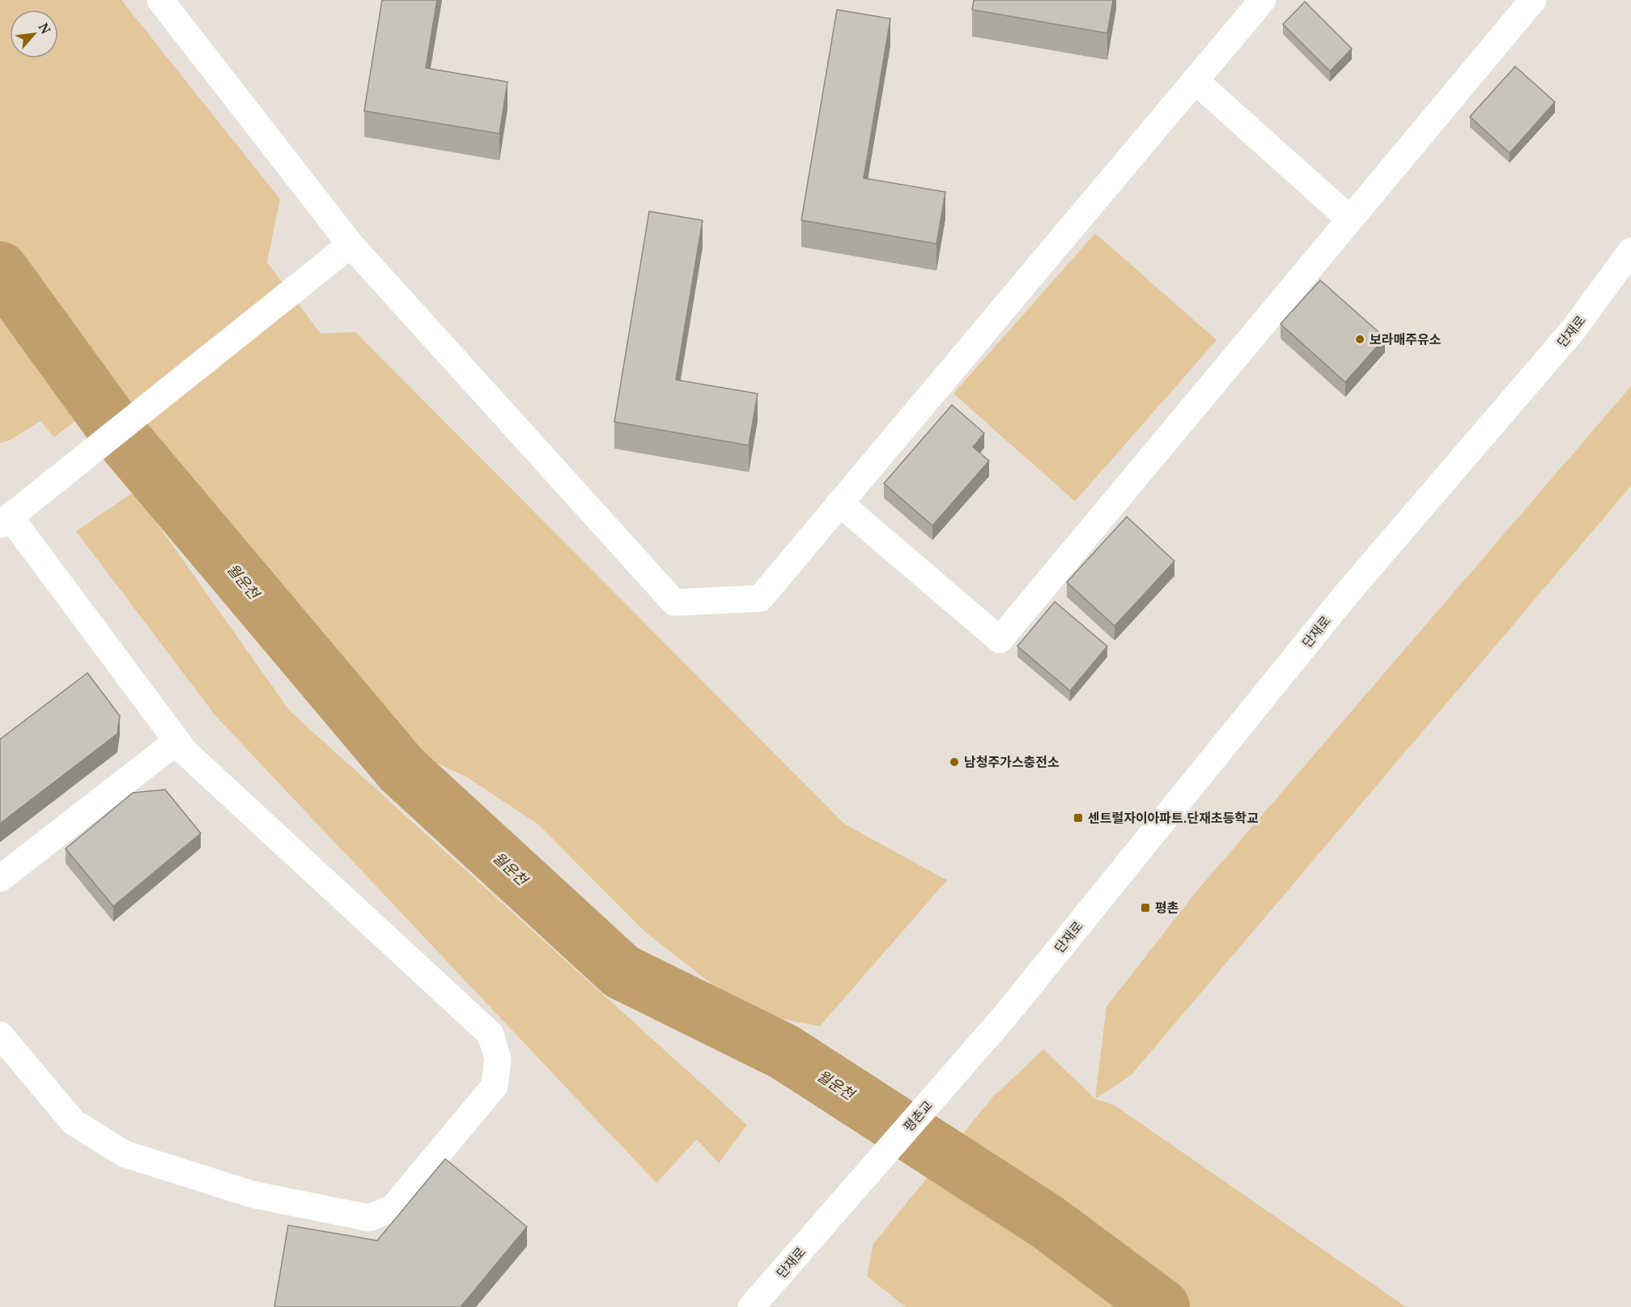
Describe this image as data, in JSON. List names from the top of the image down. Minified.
{"streets":{"street":["단재로","평촌교"]},"crossings":[["단재로","평촌교"]],"water":["월운천"],"places":{"other":["보라매주유소","남청주가스충전소"],"transit":["센트럴자이아파트.단재초등학교","평촌"]},"north":"top right"}
